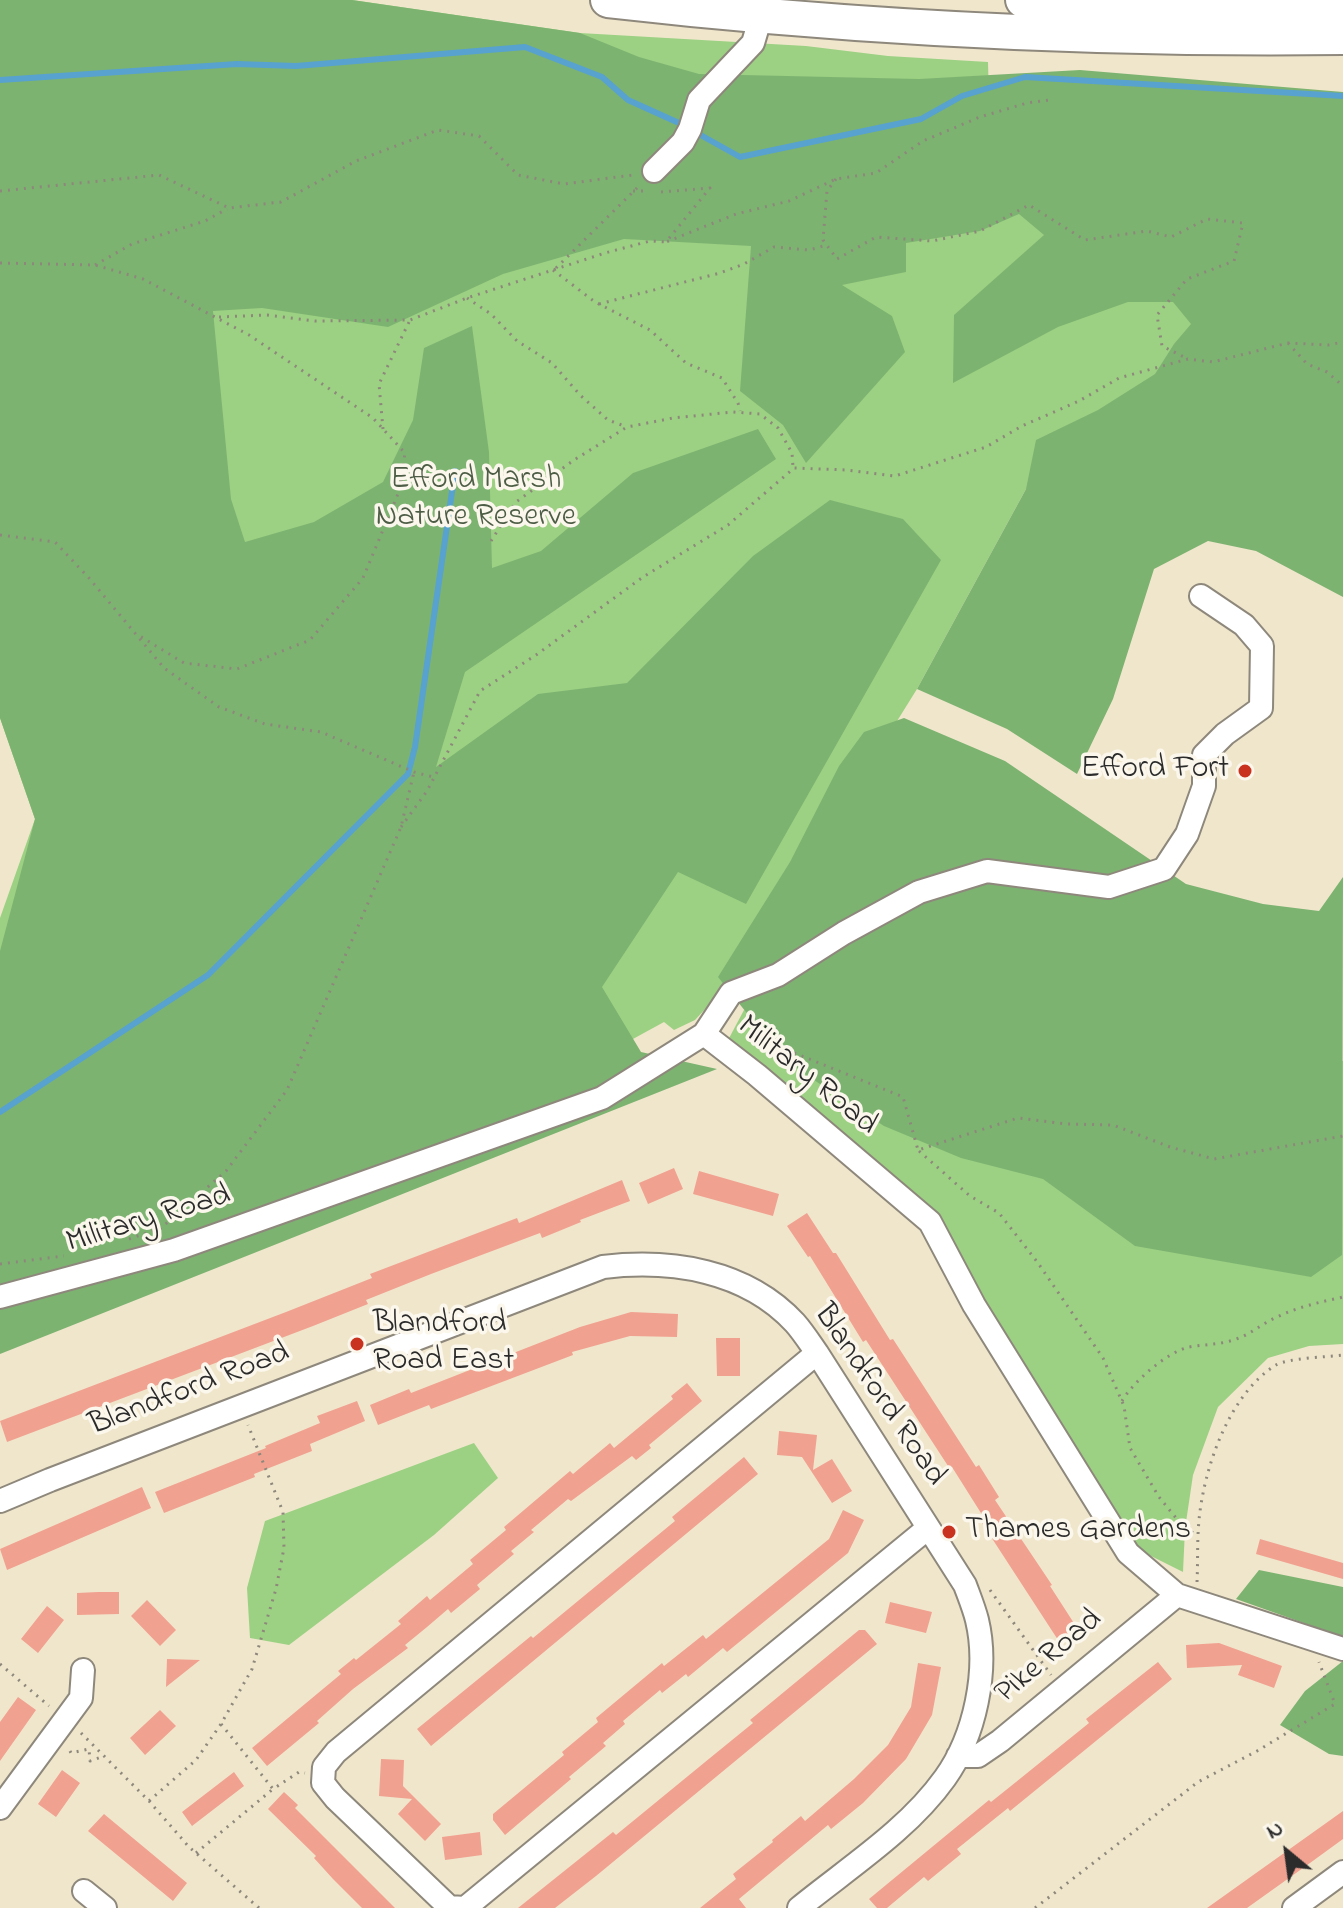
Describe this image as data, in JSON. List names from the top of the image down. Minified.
{"streets":{"street":["Military Road","Blandford Road","Pike Road"]},"crossings":[["Military Road","Pike Road"],["Blandford Road","Pike Road"]],"parks":["Efford Marsh Nature Reserve"],"places":["Efford Fort","Blandford Road East","Thames Gardens"],"north":"top left"}
